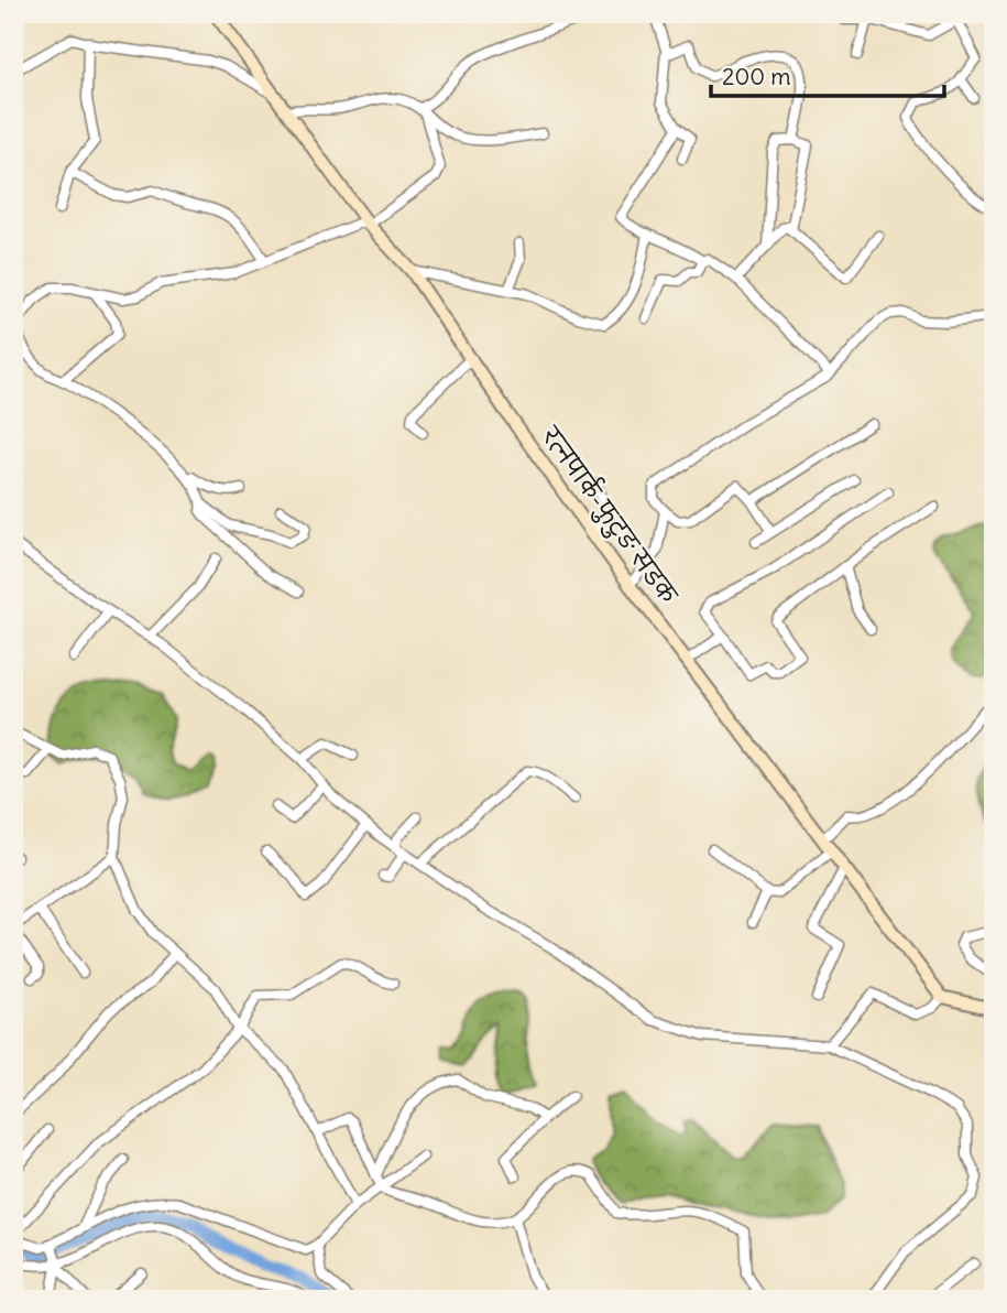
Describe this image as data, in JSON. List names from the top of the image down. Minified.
{"streets":{"street":["रत्नपार्क-फुटुङ सडक"]},"scale_bar":"200 m"}
